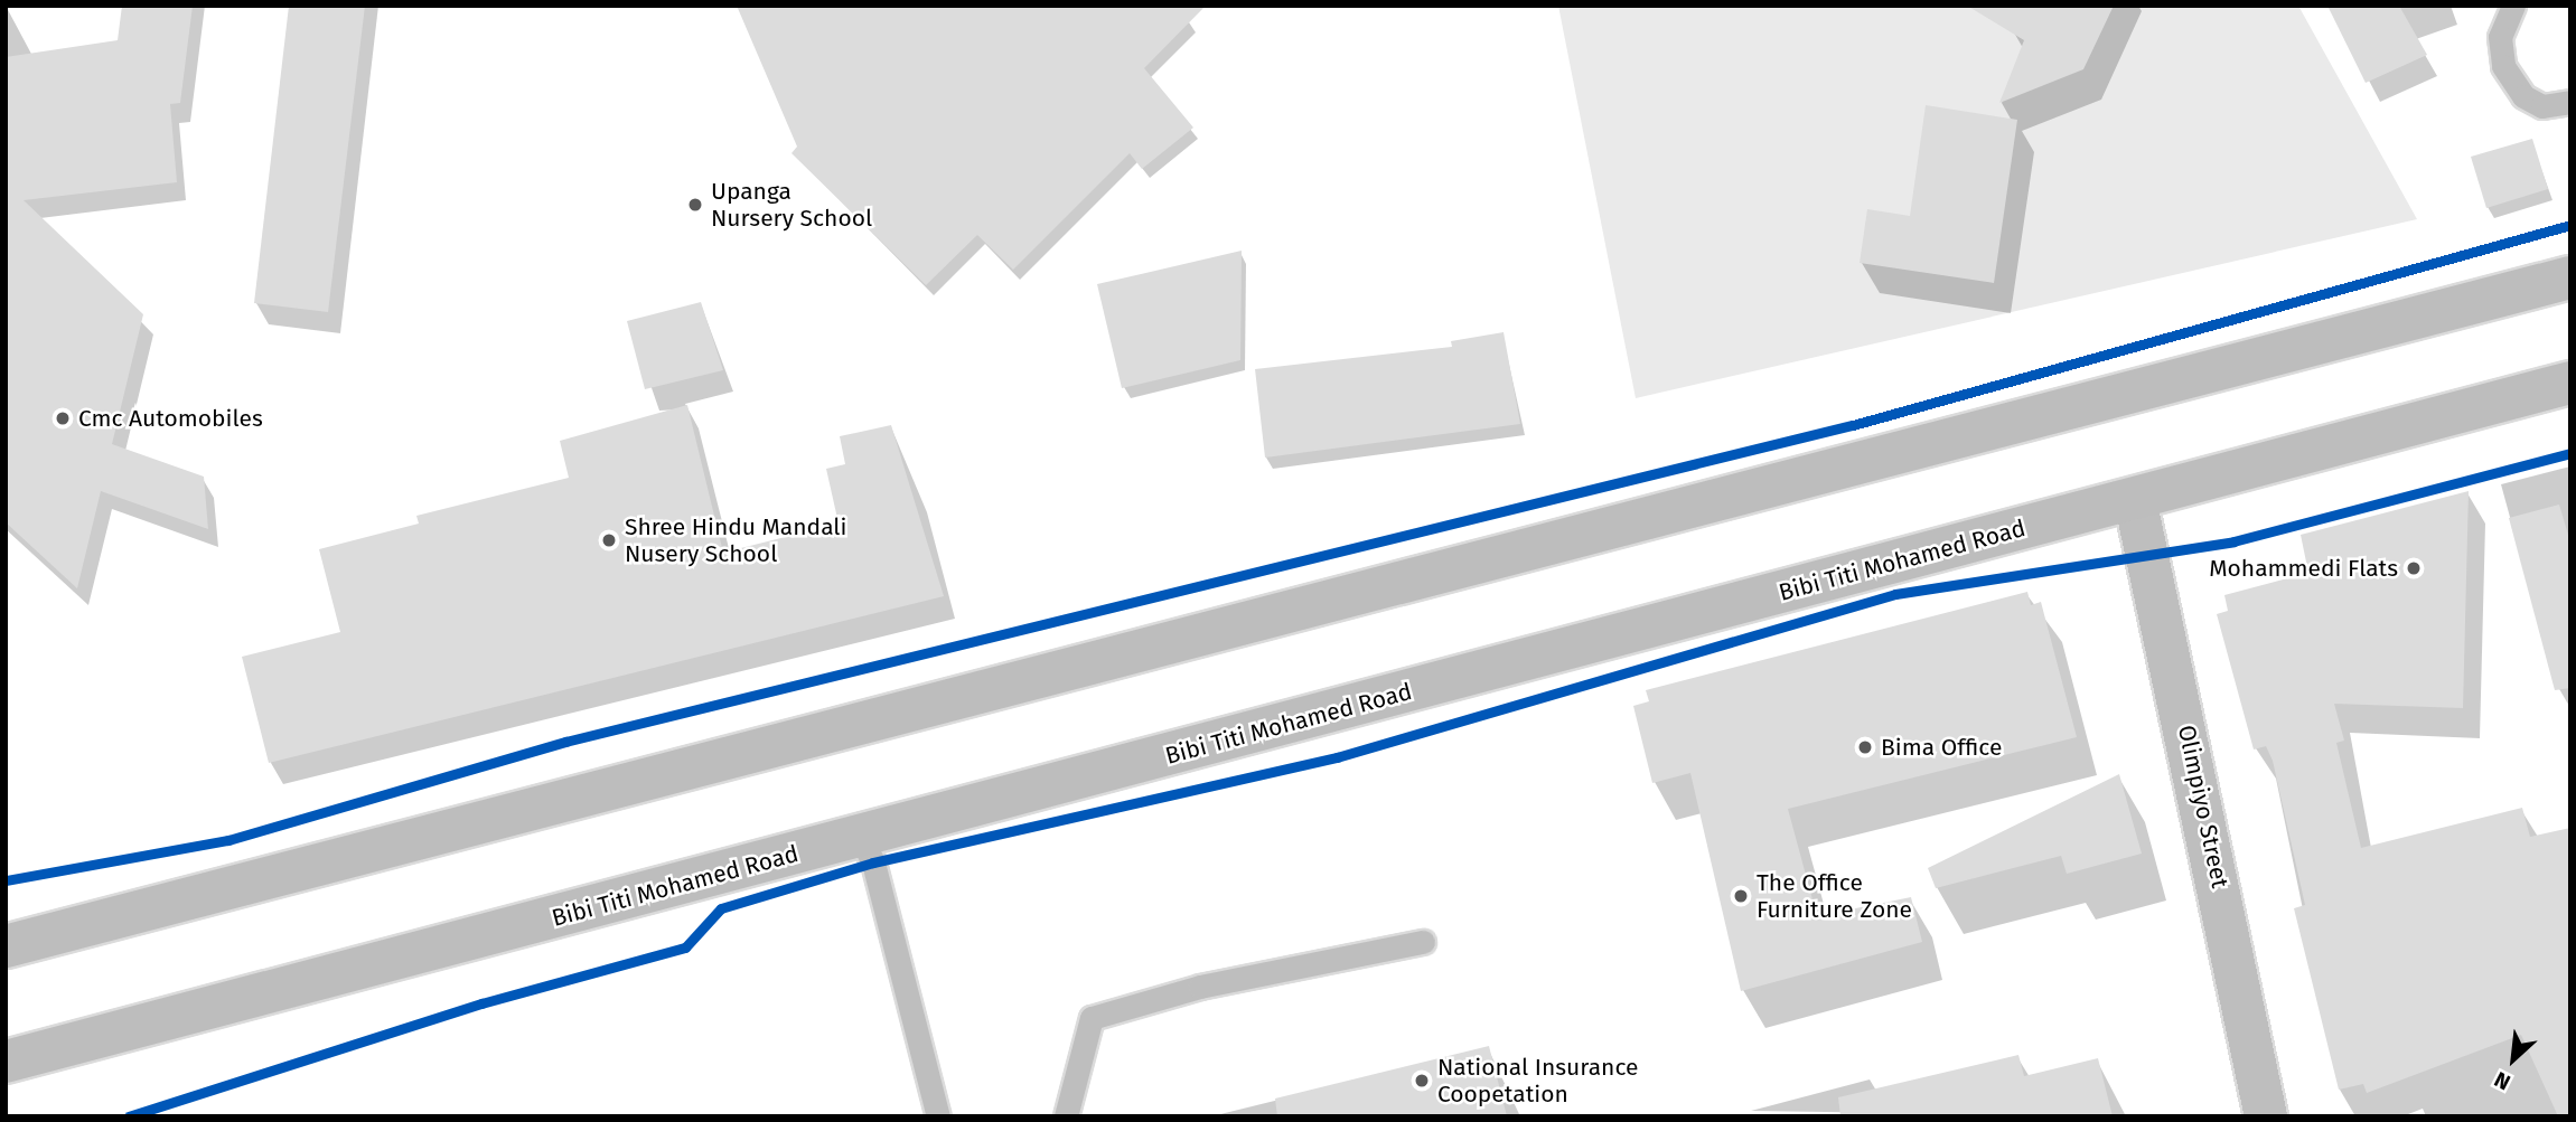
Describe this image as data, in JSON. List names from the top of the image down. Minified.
{"streets":{"highway":["Bibi Titi Mohamed Road"],"street":["Olimpiyo Street"]},"crossings":[["Bibi Titi Mohamed Road","Olimpiyo Street"]],"places":["Upanga Nursery School","Cmc Automobiles","Shree Hindu Mandali Nusery School","Mohammedi Flats","Bima Office","The Office Furniture Zone","National Insurance Coopetation"],"north":"bottom left"}
